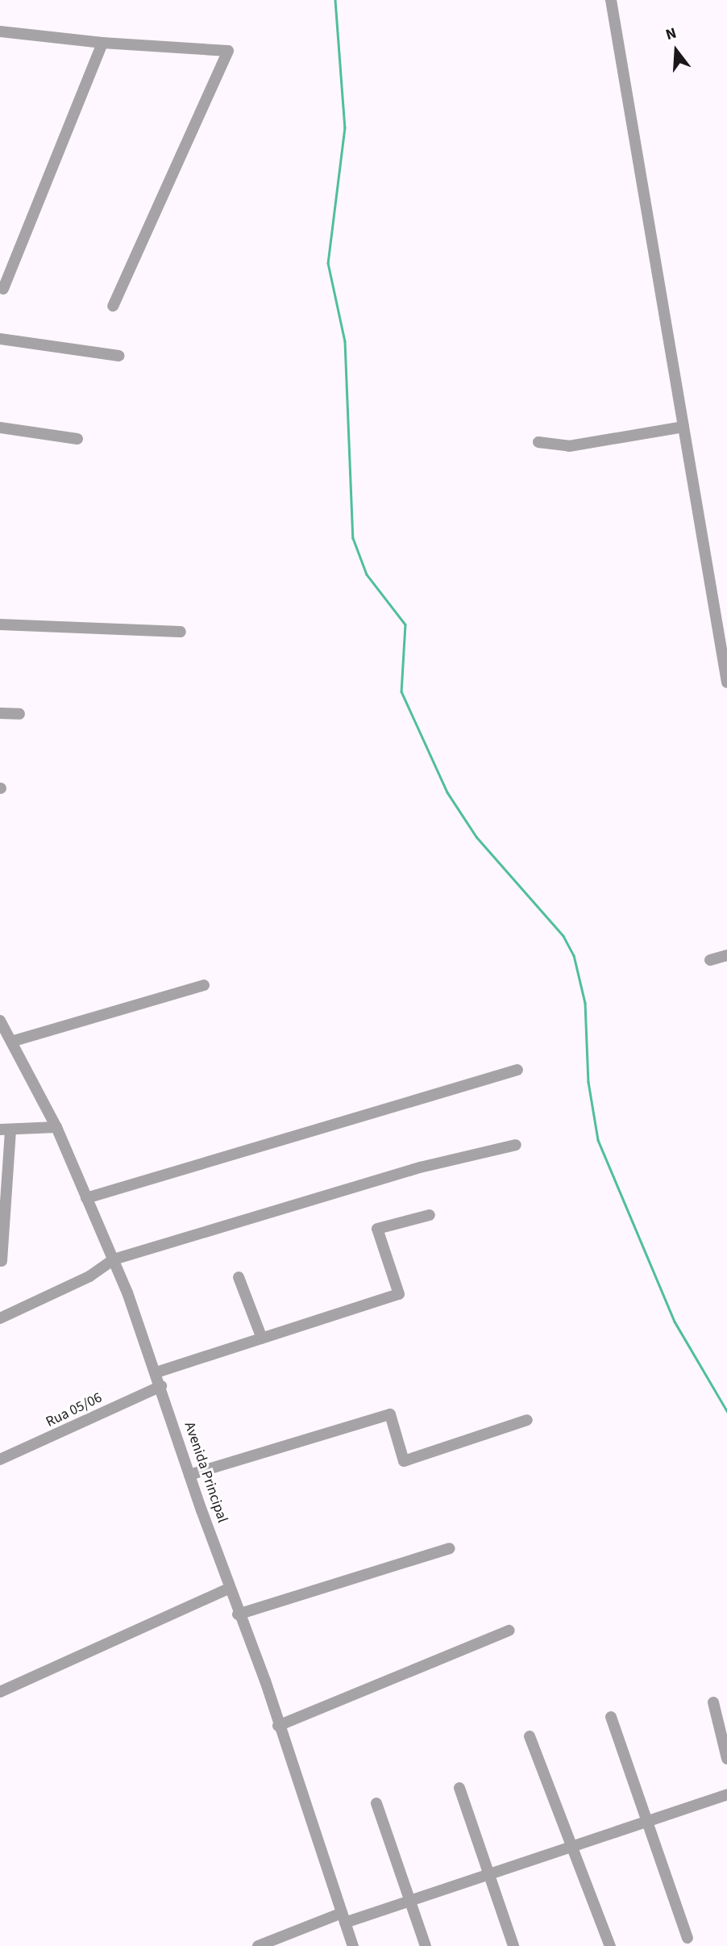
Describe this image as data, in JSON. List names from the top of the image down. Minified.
{"streets":{"street":["Rua 05/06","Avenida Principal"]},"crossings":[["Rua 05/06","Avenida Principal"]],"north":"top"}
